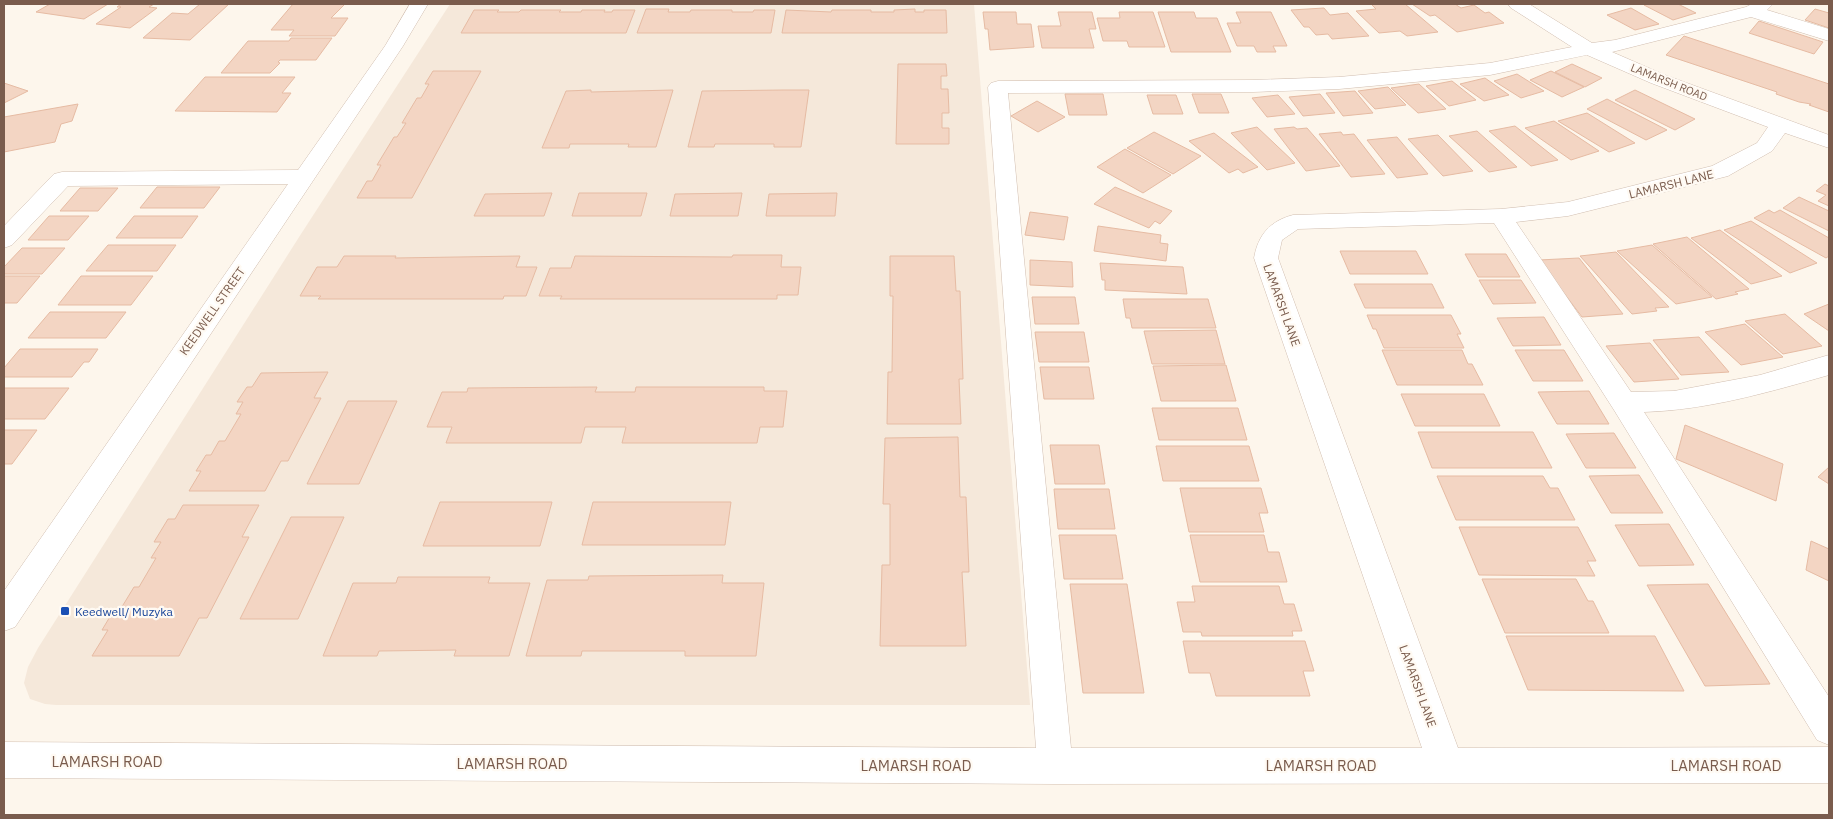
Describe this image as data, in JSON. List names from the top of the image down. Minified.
{"streets":{"street":["LAMARSH ROAD","LAMARSH LANE","KEEDWELL STREET"]},"crossings":[["LAMARSH ROAD","LAMARSH LANE"]],"places":{"transit":["Keedwell/ Muzyka"]}}
